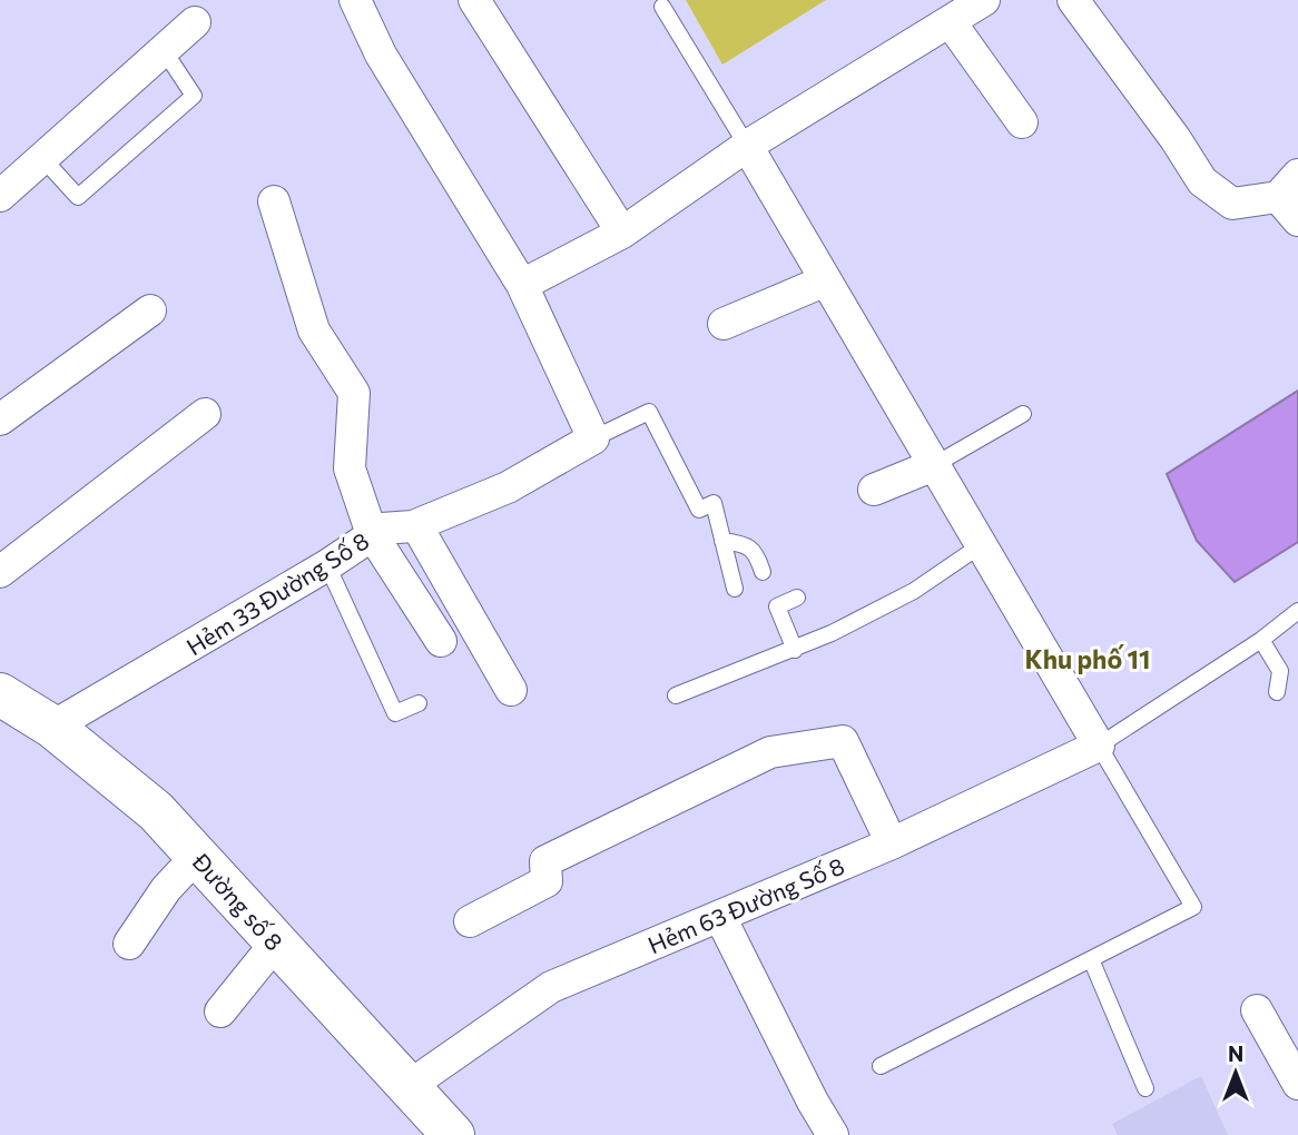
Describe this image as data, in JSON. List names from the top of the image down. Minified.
{"streets":{"street":["Hẻm 33 Đường Số 8","Đường số 8","Hẻm 63 Đường Số 8"]},"crossings":[["Hẻm 33 Đường Số 8","Đường số 8"],["Đường số 8","Hẻm 63 Đường Số 8"]],"districts":["Khu phố 11"],"north":"top"}
